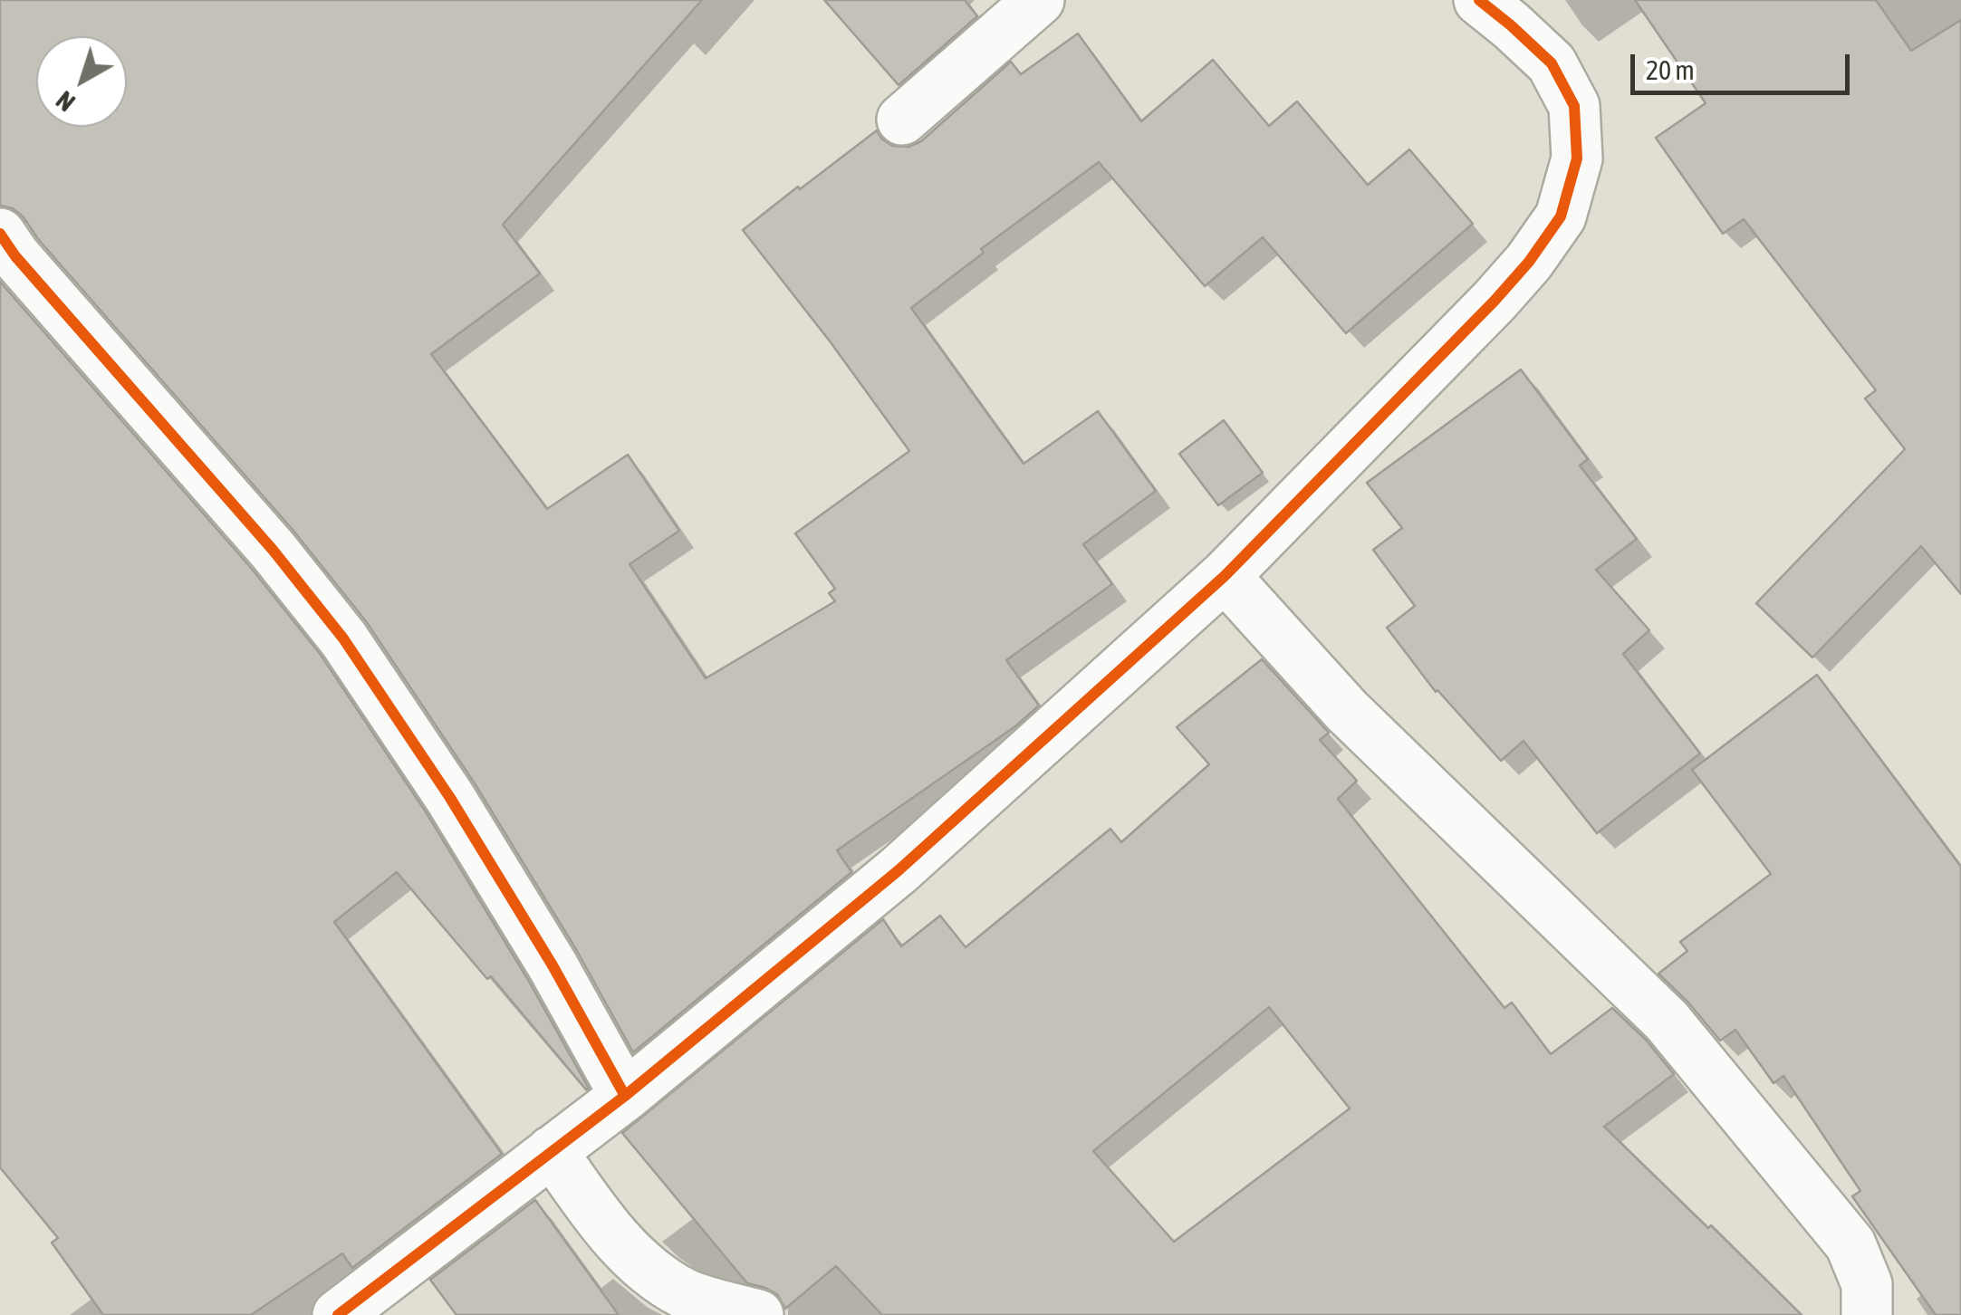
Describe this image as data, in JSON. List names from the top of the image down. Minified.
{"scale_bar":"20 m","north":"bottom left"}
